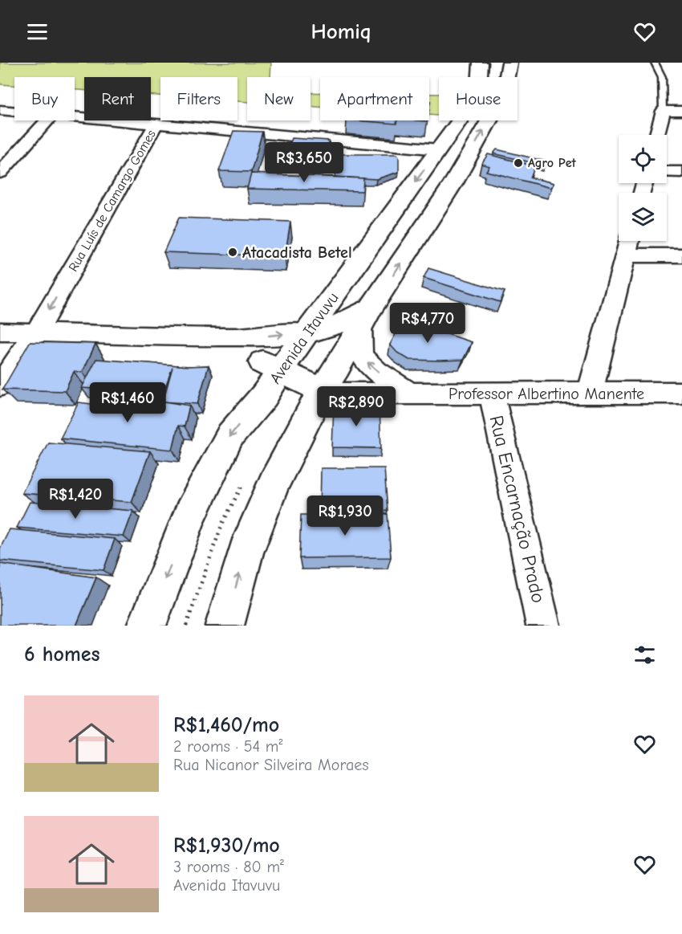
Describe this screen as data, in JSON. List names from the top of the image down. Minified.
{"streets":{"main road":["Avenida Itavuvu"],"street":["Rua Luís de Camargo Gomes","Professor Albertino Manente","Rua Encarnação Prado"]},"crossings":[["Professor Albertino Manente","Rua Encarnação Prado"]],"one_way":["Rua Luís de Camargo Gomes"],"places":["Agro Pet","Atacadista Betel"],"page":{"header":"Homiq","chip":["Buy","Rent","Filters","New","Apartment","House"],"price":["R$3,650","R$4,770","R$1,460","R$2,890","R$1,420","R$1,930"],"heading":"6 homes","list":[{"name":"R$1,460/mo","note":"2 rooms · 54 m² · Rua Nicanor Silveira Moraes"},{"name":"R$1,930/mo","note":"3 rooms · 80 m² · Avenida Itavuvu"}]}}
